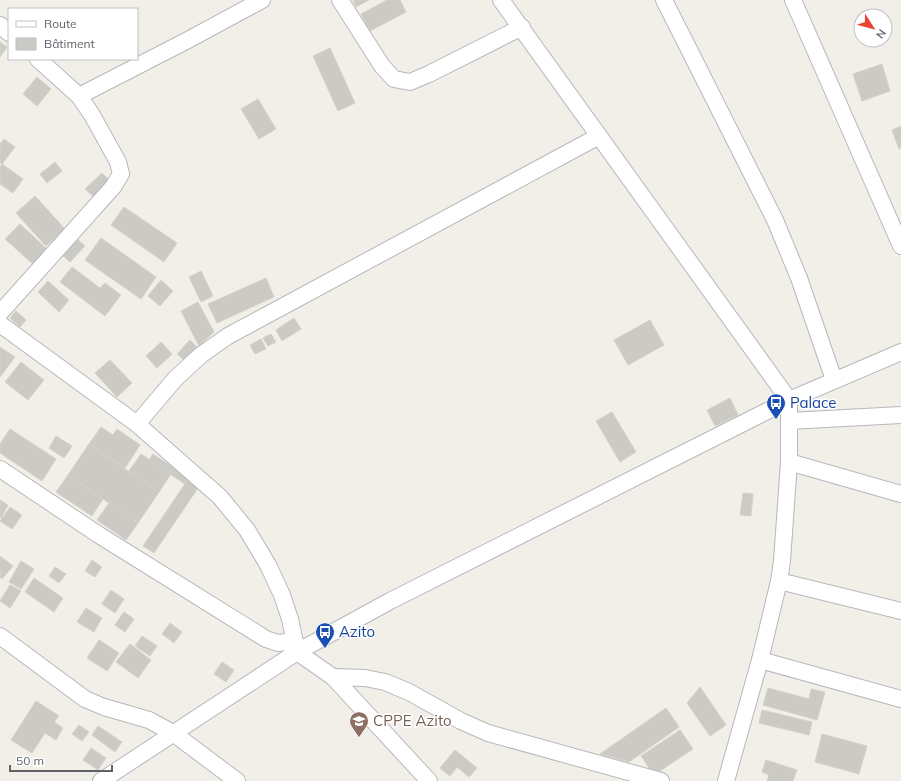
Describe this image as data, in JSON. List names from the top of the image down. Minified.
{"places":{"bus stop":["Palace","Azito"],"school or university":["CPPE Azito"]},"legend":["Route","Bâtiment"],"scale_bar":"50 m","north":"bottom right"}
